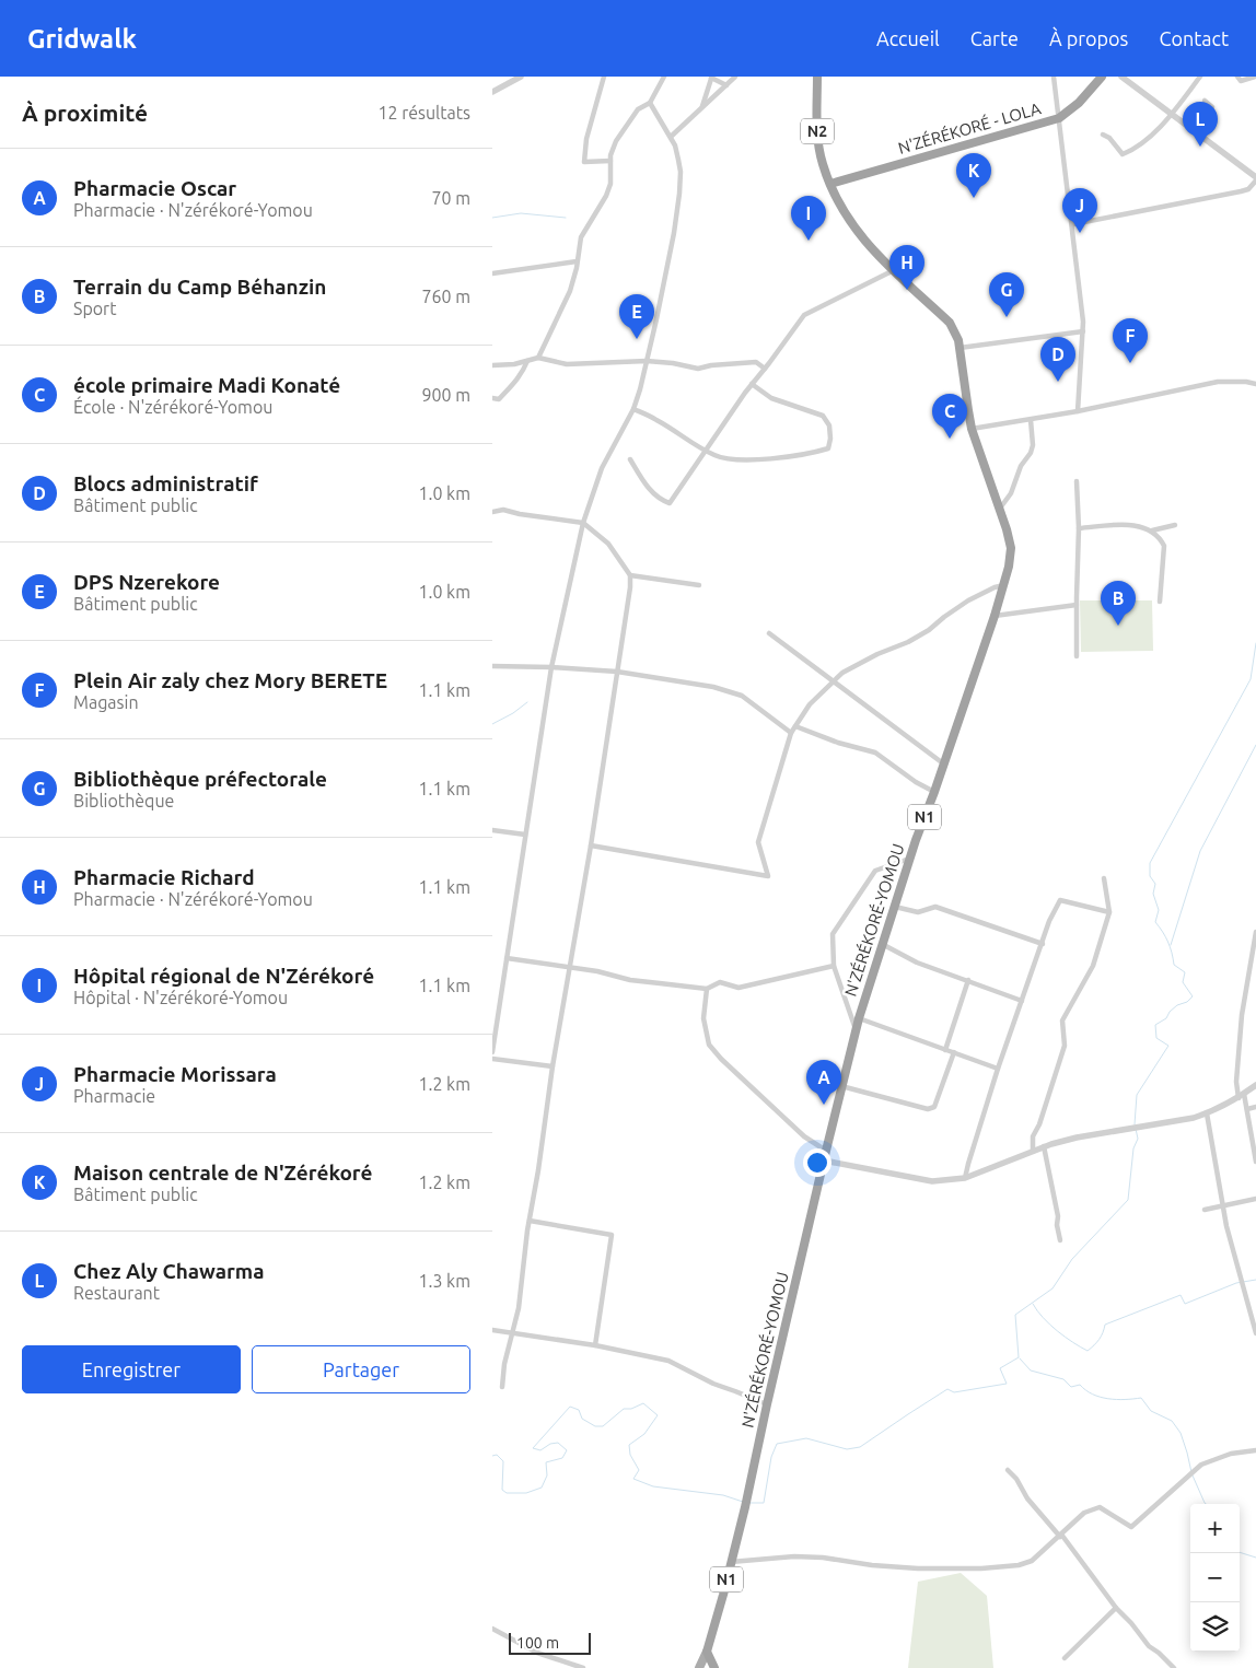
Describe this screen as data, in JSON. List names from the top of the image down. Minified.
{"streets":{"highway":["N'ZÉRÉKORÉ - LOLA","N2","N1","N'ZÉRÉKORÉ-YOMOU"]},"crossings":[["N'ZÉRÉKORÉ - LOLA","N2"],["N'ZÉRÉKORÉ - LOLA","N'ZÉRÉKORÉ-YOMOU"],["N2","N'ZÉRÉKORÉ-YOMOU"],["N1","N'ZÉRÉKORÉ-YOMOU"]],"scale_bar":"100 m","page":{"header":"Gridwalk","nav":["Accueil","Carte","À propos","Contact"],"heading":["À proximité","12 résultats"],"pins":["L","K","J","I","H","G","E","F","D","C","B","A"],"list":[{"mark":"A","name":"Pharmacie Oscar","note":"Pharmacie · N'zérékoré-Yomou","value":"70 m"},{"mark":"B","name":"Terrain du Camp Béhanzin","note":"Sport","value":"760 m"},{"mark":"C","name":"école primaire Madi Konaté","note":"École · N'zérékoré-Yomou","value":"900 m"},{"mark":"D","name":"Blocs administratif","note":"Bâtiment public","value":"1.0 km"},{"mark":"E","name":"DPS Nzerekore","note":"Bâtiment public","value":"1.0 km"},{"mark":"F","name":"Plein Air zaly chez Mory BERETE","note":"Magasin","value":"1.1 km"},{"mark":"G","name":"Bibliothèque préfectorale","note":"Bibliothèque","value":"1.1 km"},{"mark":"H","name":"Pharmacie Richard","note":"Pharmacie · N'zérékoré-Yomou","value":"1.1 km"},{"mark":"I","name":"Hôpital régional de N'Zérékoré","note":"Hôpital · N'zérékoré-Yomou","value":"1.1 km"},{"mark":"J","name":"Pharmacie Morissara","note":"Pharmacie","value":"1.2 km"},{"mark":"K","name":"Maison centrale de N'Zérékoré","note":"Bâtiment public","value":"1.2 km"},{"mark":"L","name":"Chez Aly Chawarma","note":"Restaurant","value":"1.3 km"}],"buttons":["Enregistrer","Partager"],"map_buttons":["+","−"],"scale":"100 m"}}
